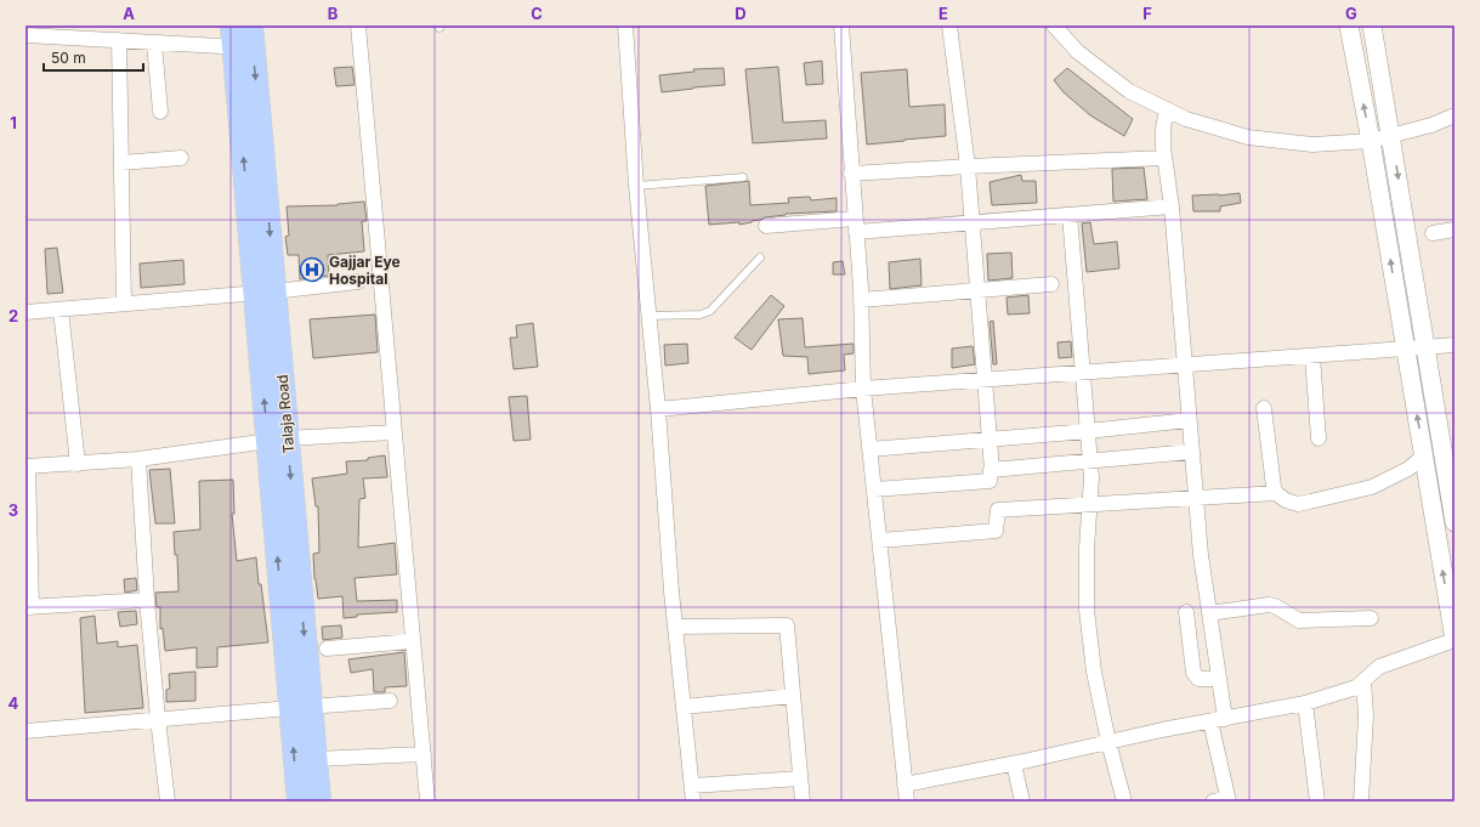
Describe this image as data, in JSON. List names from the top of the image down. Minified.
{"streets":{"main road":["Talaja Road"]},"places":{"hospital":["Gajjar Eye Hospital"]},"scale_bar":"50 m","grid":{"columns":["A","B","C","D","E","F","G"],"rows":["1","2","3","4"]}}
